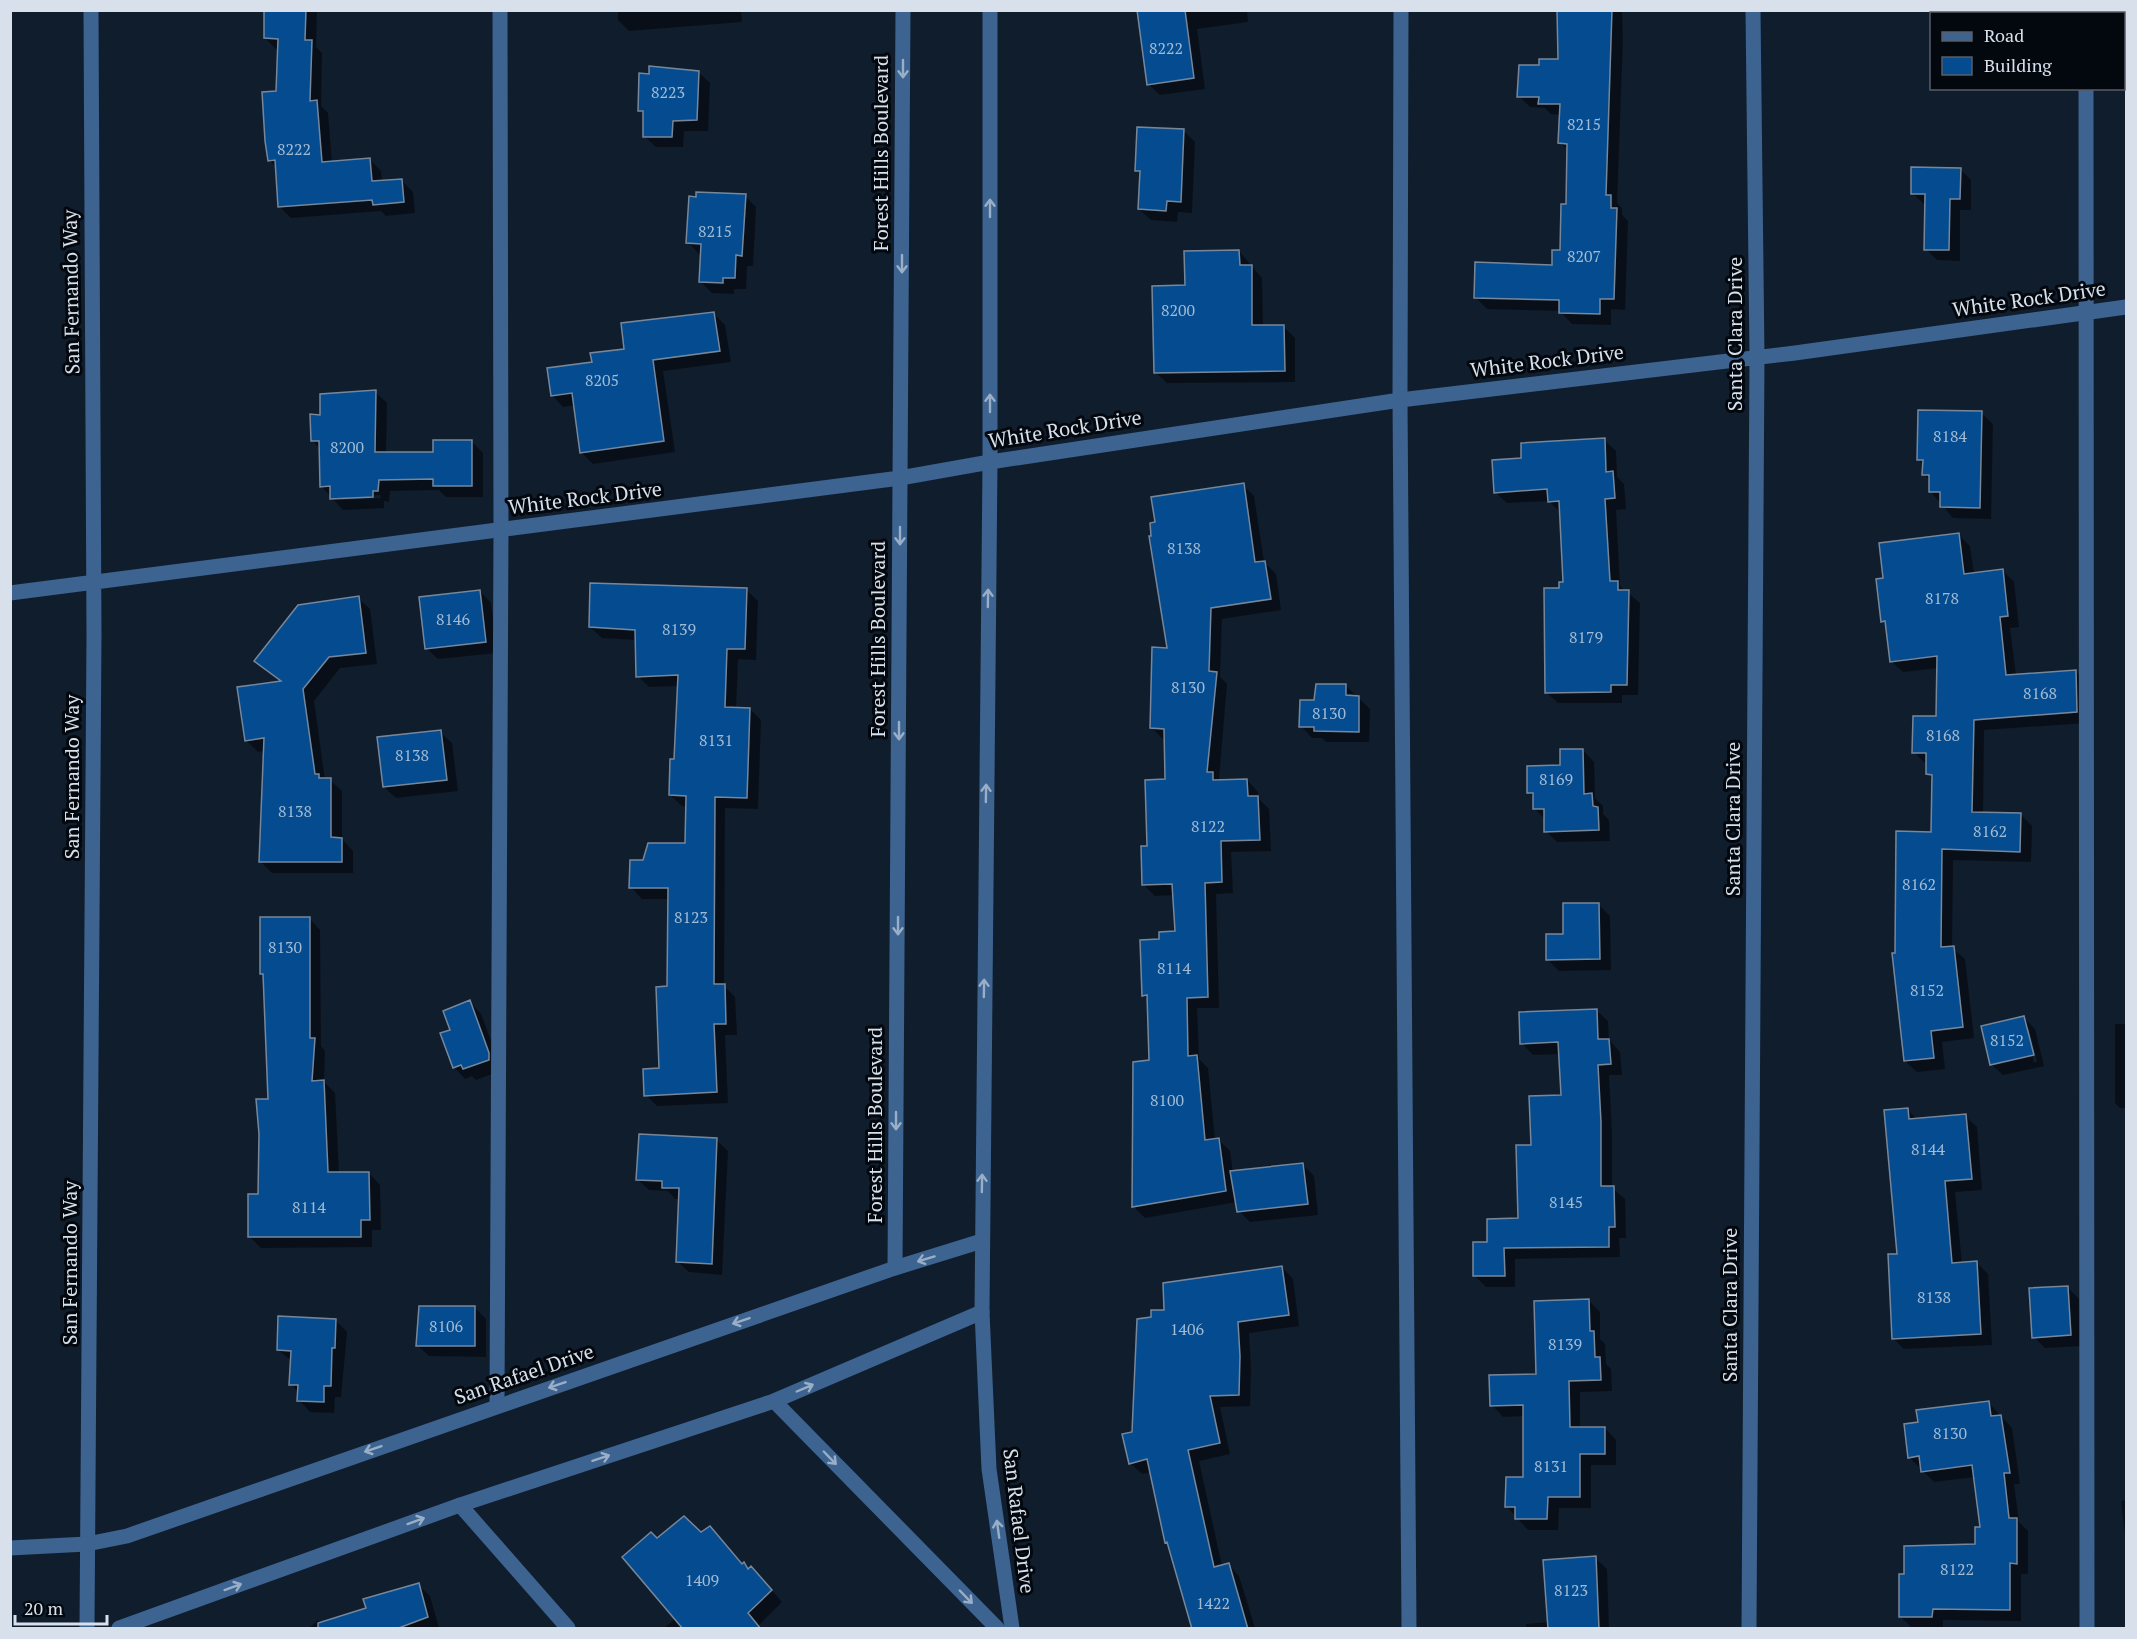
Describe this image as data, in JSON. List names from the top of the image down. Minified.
{"streets":{"street":["Forest Hills Boulevard","San Fernando Way","White Rock Drive","Santa Clara Drive","San Rafael Drive"]},"crossings":[["Forest Hills Boulevard","White Rock Drive"],["Forest Hills Boulevard","San Rafael Drive"],["San Fernando Way","White Rock Drive"],["San Fernando Way","San Rafael Drive"],["White Rock Drive","Santa Clara Drive"]],"house_numbers":["8222","8223","8215","8222","8215","8207","8200","8205","8184","8200","8138","8178","8146","8139","8179","8130","8168","8130","8168","8131","8138","8169","8138","8122","8162","8162","8123","8130","8114","8152","8152","8100","8144","8145","8114","8138","8106","1406","8139","8130","8131","8122","1409","8123","1422"],"legend":["Road","Building"],"scale_bar":"20 m"}
